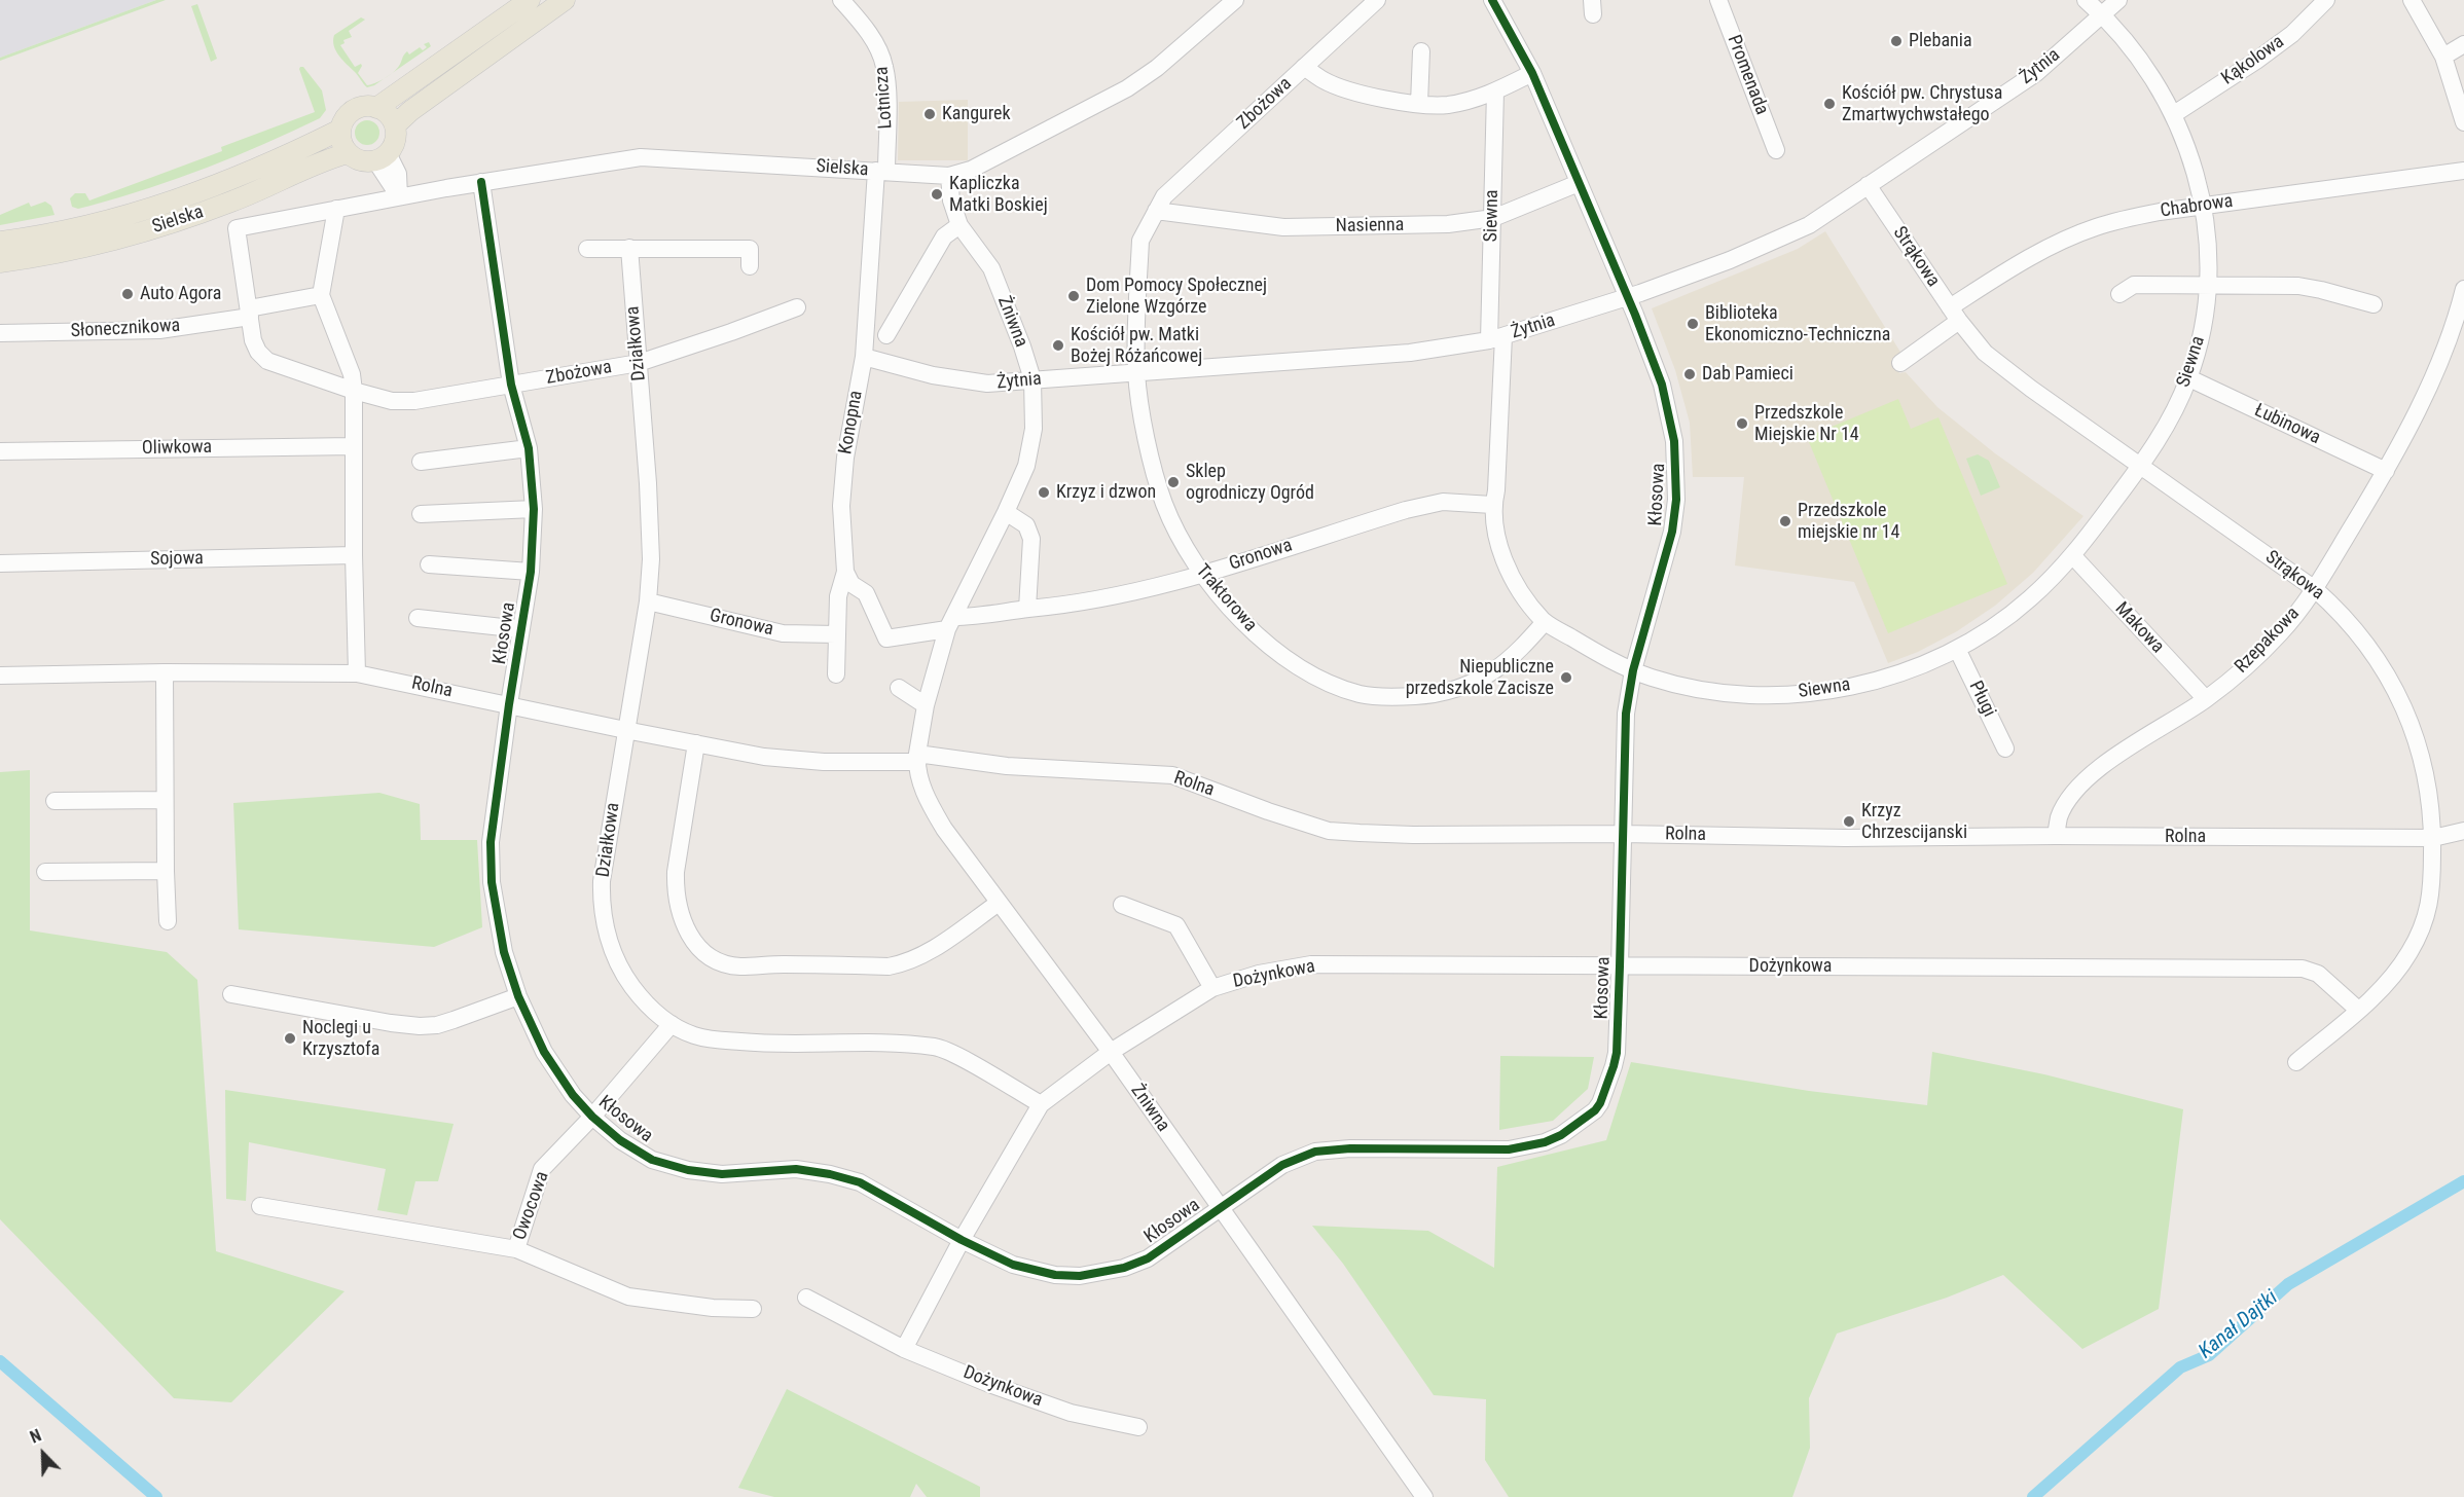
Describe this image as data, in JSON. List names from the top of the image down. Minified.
{"streets":{"main road":["Sielska"],"street":["Kąkolowa","Żytnia","Promenada","Lotnicza","Zbożowa","Chabrowa","Siewna","Nasienna","Strąkowa","Żniwna","Słonecznikowa","Działkowa","Konopna","Łubinowa","Oliwkowa","Kłosowa","Gronowa","Sojowa","Traktorowa","Makowa","Rzepakowa","Rolna","Pługi","Dożynkowa","Owocowa"]},"crossings":[["Kąkolowa","Siewna"],["Żytnia","Siewna"],["Żytnia","Strąkowa"],["Żytnia","Żniwna"],["Żytnia","Konopna"],["Żytnia","Kłosowa"],["Żytnia","Traktorowa"],["Lotnicza","Sielska"],["Lotnicza","Konopna"],["Zbożowa","Sielska"],["Zbożowa","Nasienna"],["Zbożowa","Słonecznikowa"],["Zbożowa","Działkowa"],["Zbożowa","Kłosowa"],["Zbożowa","Traktorowa"],["Sielska","Żniwna"],["Sielska","Konopna"],["Sielska","Kłosowa"],["Chabrowa","Siewna"],["Chabrowa","Strąkowa"],["Siewna","Nasienna"],["Siewna","Strąkowa"],["Siewna","Łubinowa"],["Siewna","Kłosowa"],["Siewna","Gronowa"],["Siewna","Traktorowa"],["Siewna","Makowa"],["Siewna","Pługi"],["Nasienna","Kłosowa"],["Nasienna","Traktorowa"],["Strąkowa","Rzepakowa"],["Strąkowa","Rolna"],["Strąkowa","Dożynkowa"],["Żniwna","Kłosowa"],["Żniwna","Gronowa"],["Żniwna","Rolna"],["Żniwna","Dożynkowa"],["Działkowa","Gronowa"],["Działkowa","Rolna"],["Działkowa","Dożynkowa"],["Działkowa","Owocowa"],["Konopna","Gronowa"],["Łubinowa","Rzepakowa"],["Kłosowa","Rolna"],["Kłosowa","Dożynkowa"],["Kłosowa","Owocowa"],["Gronowa","Traktorowa"],["Makowa","Rzepakowa"],["Rzepakowa","Rolna"]],"water":["Kanał Dajtki"],"places":["Plebania","Kościół pw. Chrystusa Zmartwychwstałego","Kangurek","Kapliczka Matki Boskiej","Auto Agora","Dom Pomocy Społecznej Zielone Wzgórze","Biblioteka Ekonomiczno-Techniczna","Kościół pw. Matki Bożej Różańcowej","Dab Pamieci","Przedszkole Miejskie Nr 14","Sklep ogrodniczy Ogród","Krzyz i dzwon","Przedszkole miejskie nr 14","Niepubliczne przedszkole Zacisze","Krzyz Chrzescijanski","Noclegi u Krzysztofa"],"north":"top left"}
